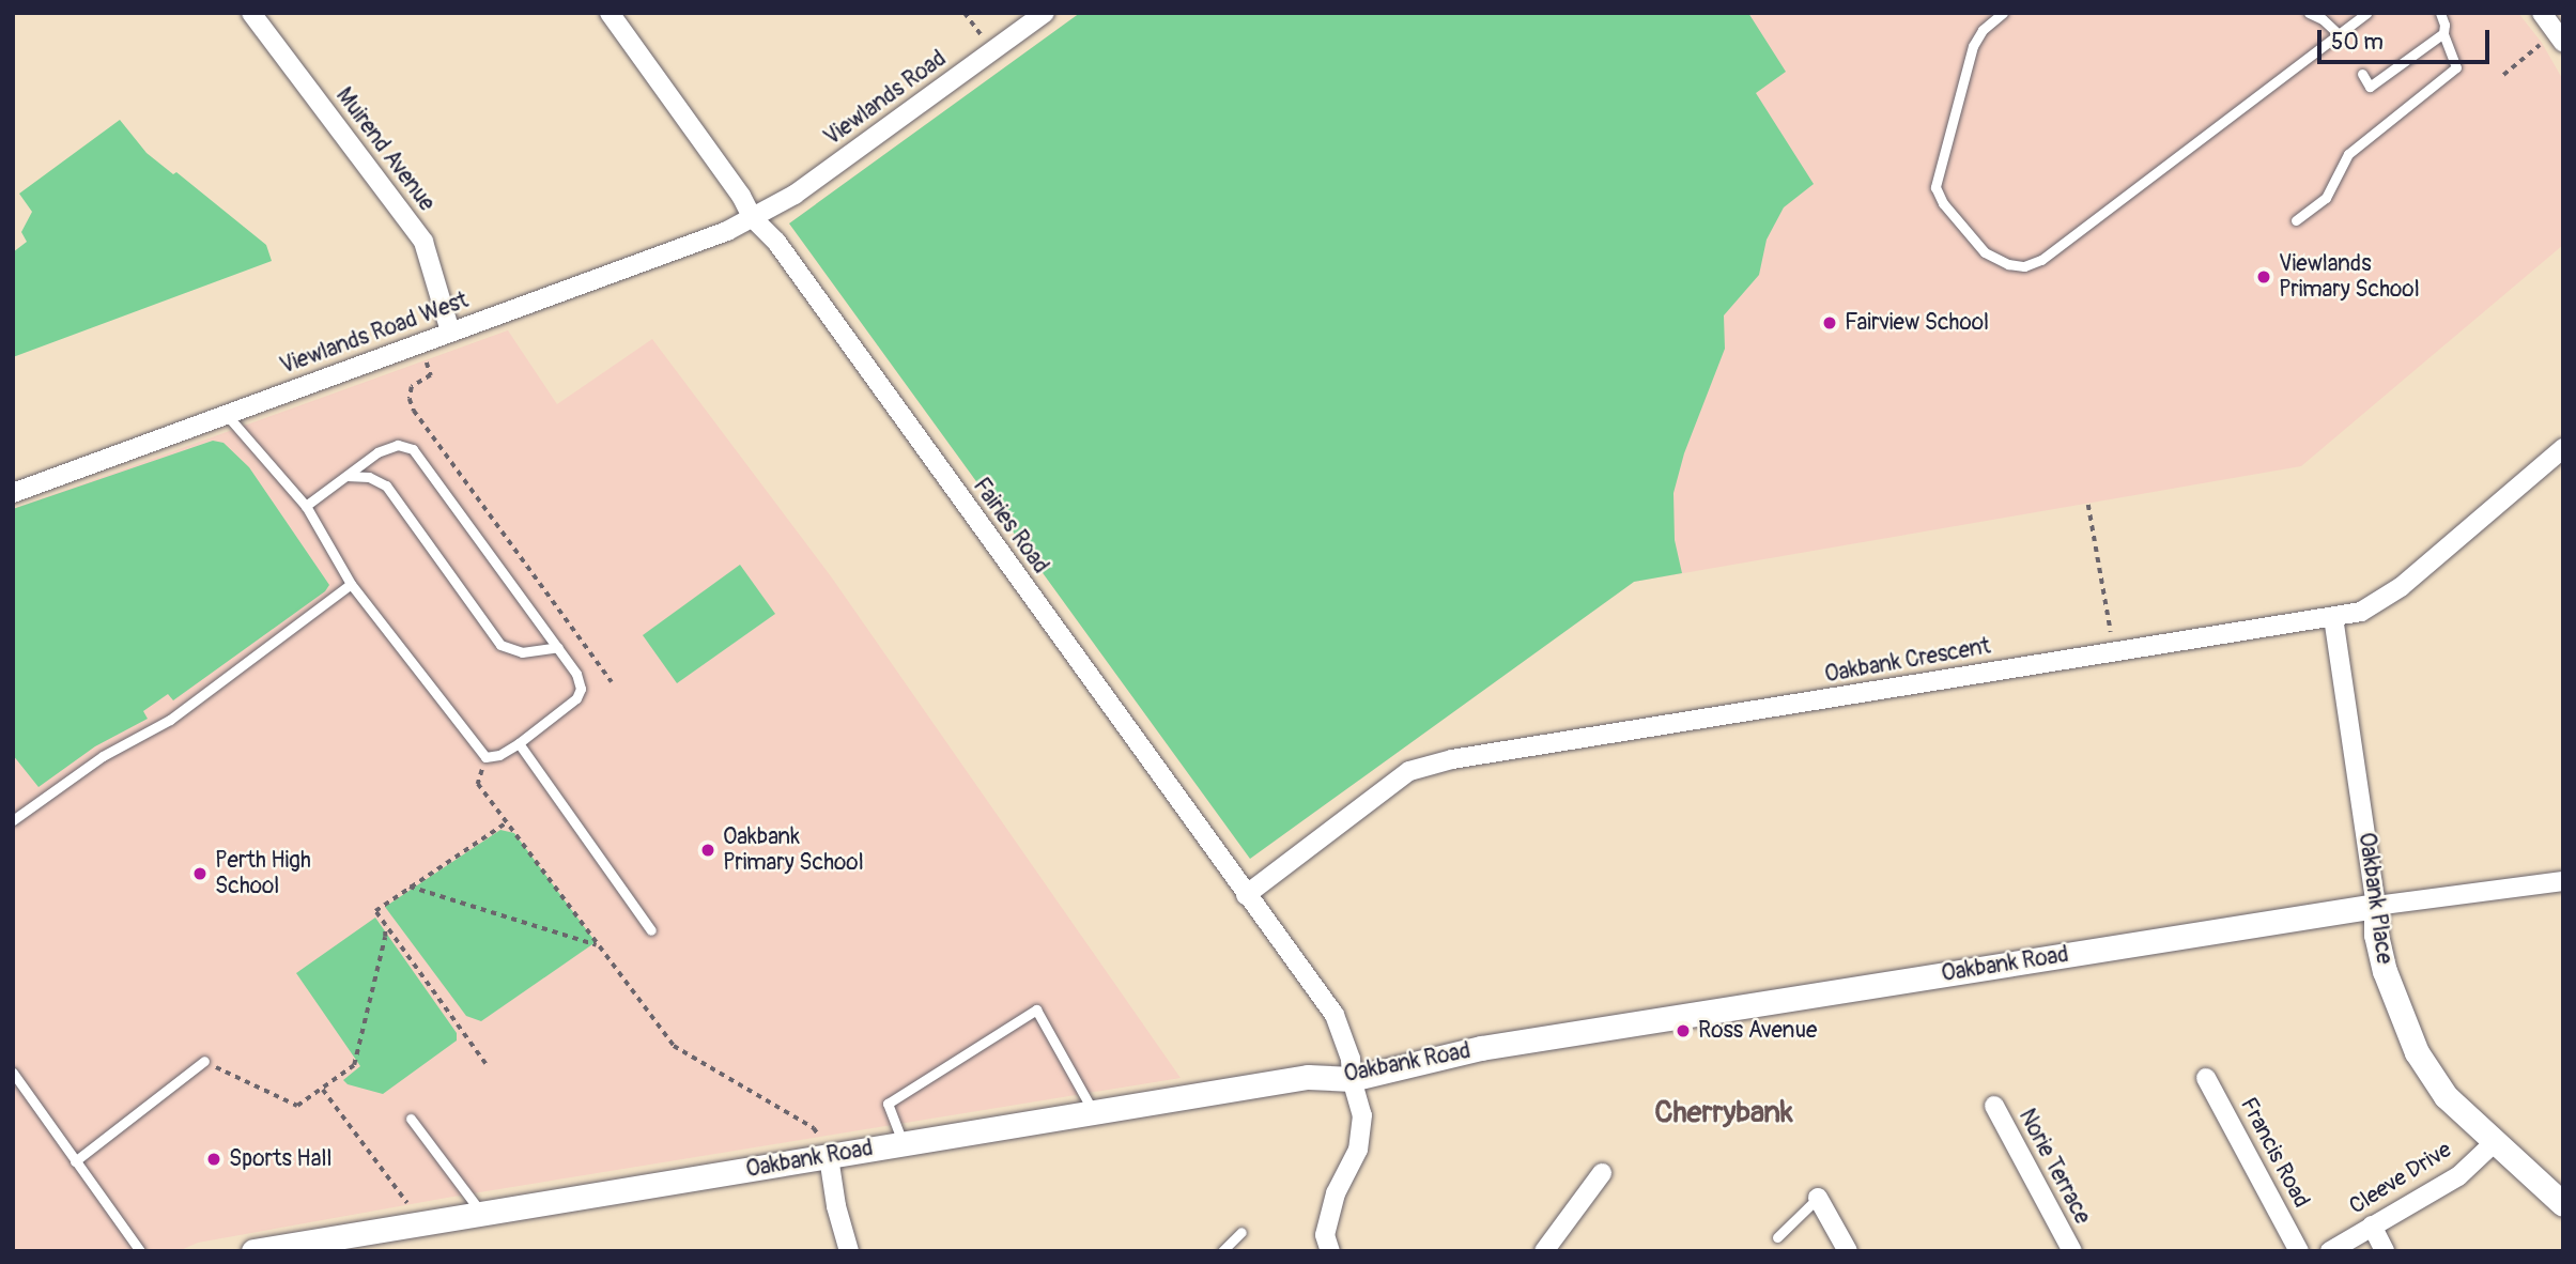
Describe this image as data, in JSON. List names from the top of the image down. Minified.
{"streets":{"street":["Viewlands Road","Muirend Avenue","Viewlands Road West","Fairies Road","Oakbank Crescent","Oakbank Place","Oakbank Road","Francis Road","Norie Terrace","Cleeve Drive"]},"crossings":[["Viewlands Road","Viewlands Road West"],["Viewlands Road","Fairies Road"],["Muirend Avenue","Viewlands Road West"],["Viewlands Road West","Fairies Road"],["Fairies Road","Oakbank Crescent"],["Fairies Road","Oakbank Road"],["Oakbank Crescent","Oakbank Place"],["Oakbank Place","Oakbank Road"],["Oakbank Place","Cleeve Drive"]],"districts":["Cherrybank"],"places":["Viewlands Primary School","Fairview School","Oakbank Primary School","Perth High School","Ross Avenue","Sports Hall"],"scale_bar":"50 m"}
